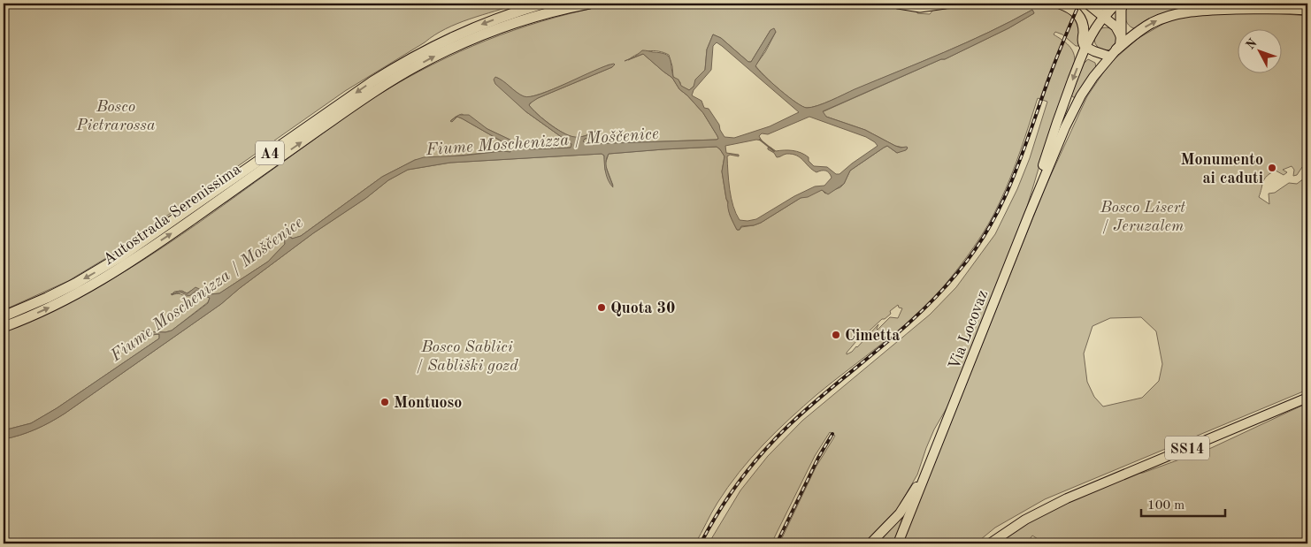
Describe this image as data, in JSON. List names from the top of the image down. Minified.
{"streets":{"highway":["A4","Autostrada Serenissima"],"main road":["Via Locovaz","SS14"]},"water":["Fiume Moschenizza / Moščenice"],"parks":["Bosco Pietrarossa","Bosco Lisert / Jeruzalem","Bosco Sablici / Sabliški gozd"],"places":["Monumento ai caduti","Quota 30","Cimetta","Montuoso"],"scale_bar":"100 m","north":"top left"}
